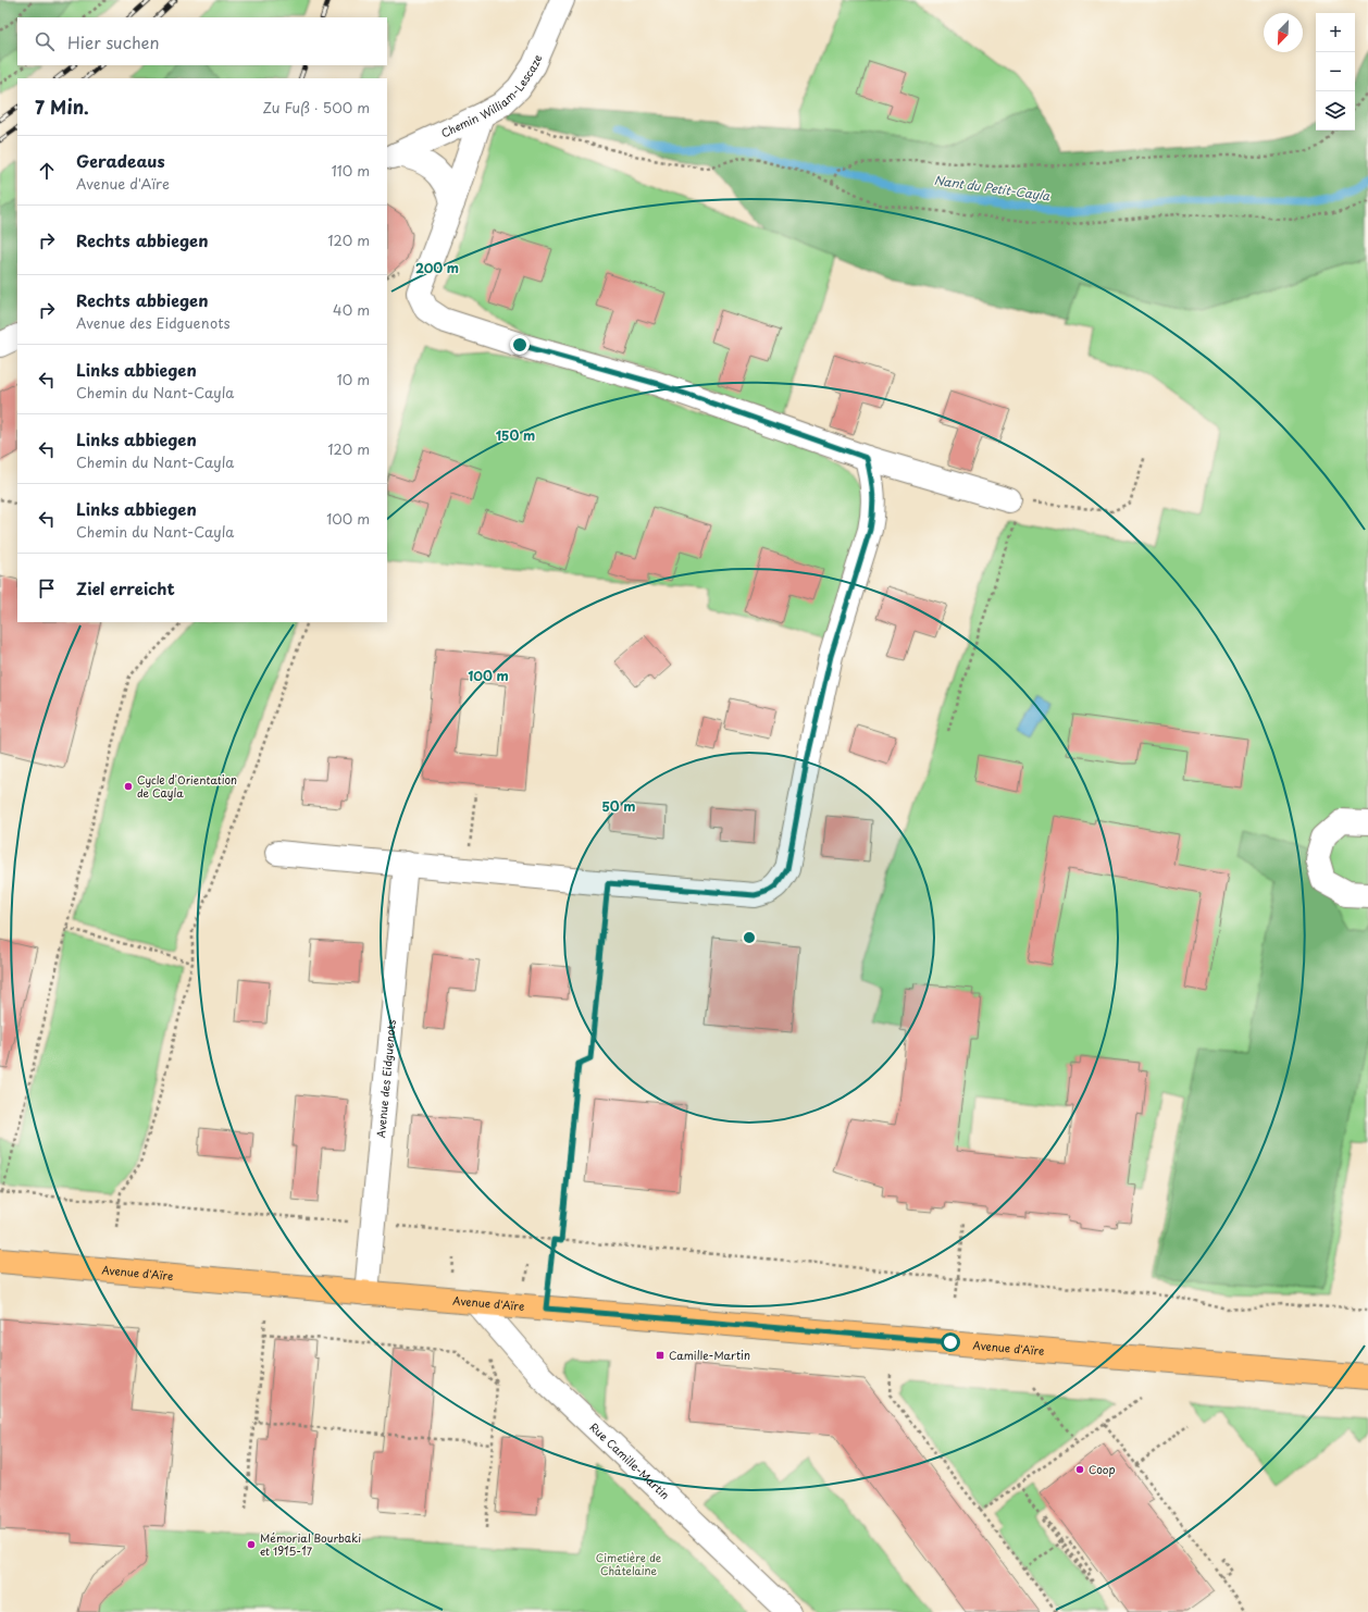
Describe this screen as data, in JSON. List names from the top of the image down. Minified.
{"streets":{"main road":["Avenue d'Aïre"],"street":["Chemin William-Lescaze","Avenue des Eidguenots","Rue Camille-Martin"]},"crossings":[["Avenue des Eidguenots","Avenue d'Aïre"],["Avenue d'Aïre","Rue Camille-Martin"]],"water":["Nant du Petit-Cayla"],"parks":["Cimetière de Châtelaine"],"places":{"other":["Cycle d'Orientation de Cayla","Coop","Mémorial Bourbaki et 1915-17"],"transit":["Camille-Martin"]},"north":"bottom left","page":{"map_buttons":["+","−"],"search":"Hier suchen","heading":["7 Min.","Zu Fuß · 500 m"],"list":[["Geradeaus","Avenue d'Aïre","110 m"],["Rechts abbiegen","120 m"],["Rechts abbiegen","Avenue des Eidguenots","40 m"],["Links abbiegen","Chemin du Nant-Cayla","10 m"],["Links abbiegen","Chemin du Nant-Cayla","120 m"],["Links abbiegen","Chemin du Nant-Cayla","100 m"],"Ziel erreicht"]},"rings":["200 m","150 m","100 m","50 m"]}
